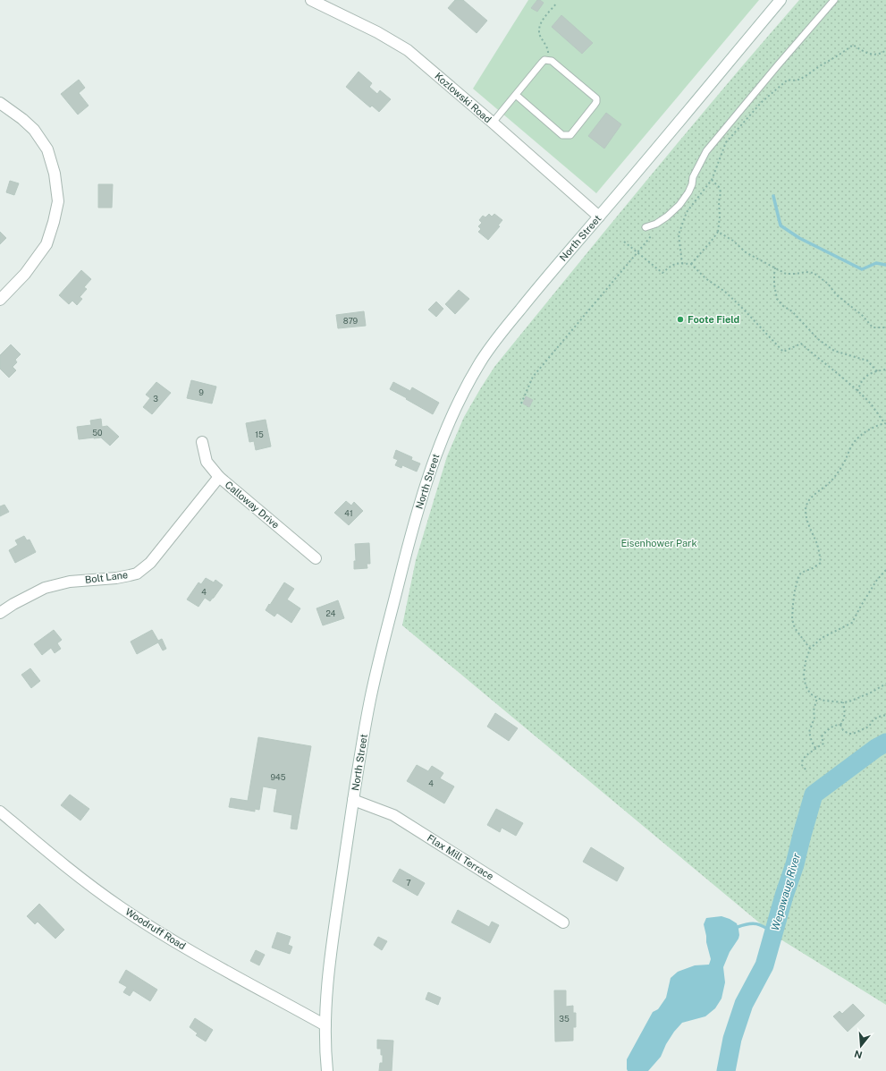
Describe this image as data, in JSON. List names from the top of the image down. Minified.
{"streets":{"street":["Kozlowski Road","North Street","Calloway Drive","Bolt Lane","Flax Mill Terrace","Woodruff Road"]},"crossings":[["Kozlowski Road","North Street"],["North Street","Flax Mill Terrace"],["North Street","Woodruff Road"],["Calloway Drive","Bolt Lane"]],"water":["Wepawaug River"],"parks":["Eisenhower Park"],"places":["Foote Field"],"house_numbers":["879","9","3","50","15","41","4","24","945","4","7","35"],"north":"bottom"}
